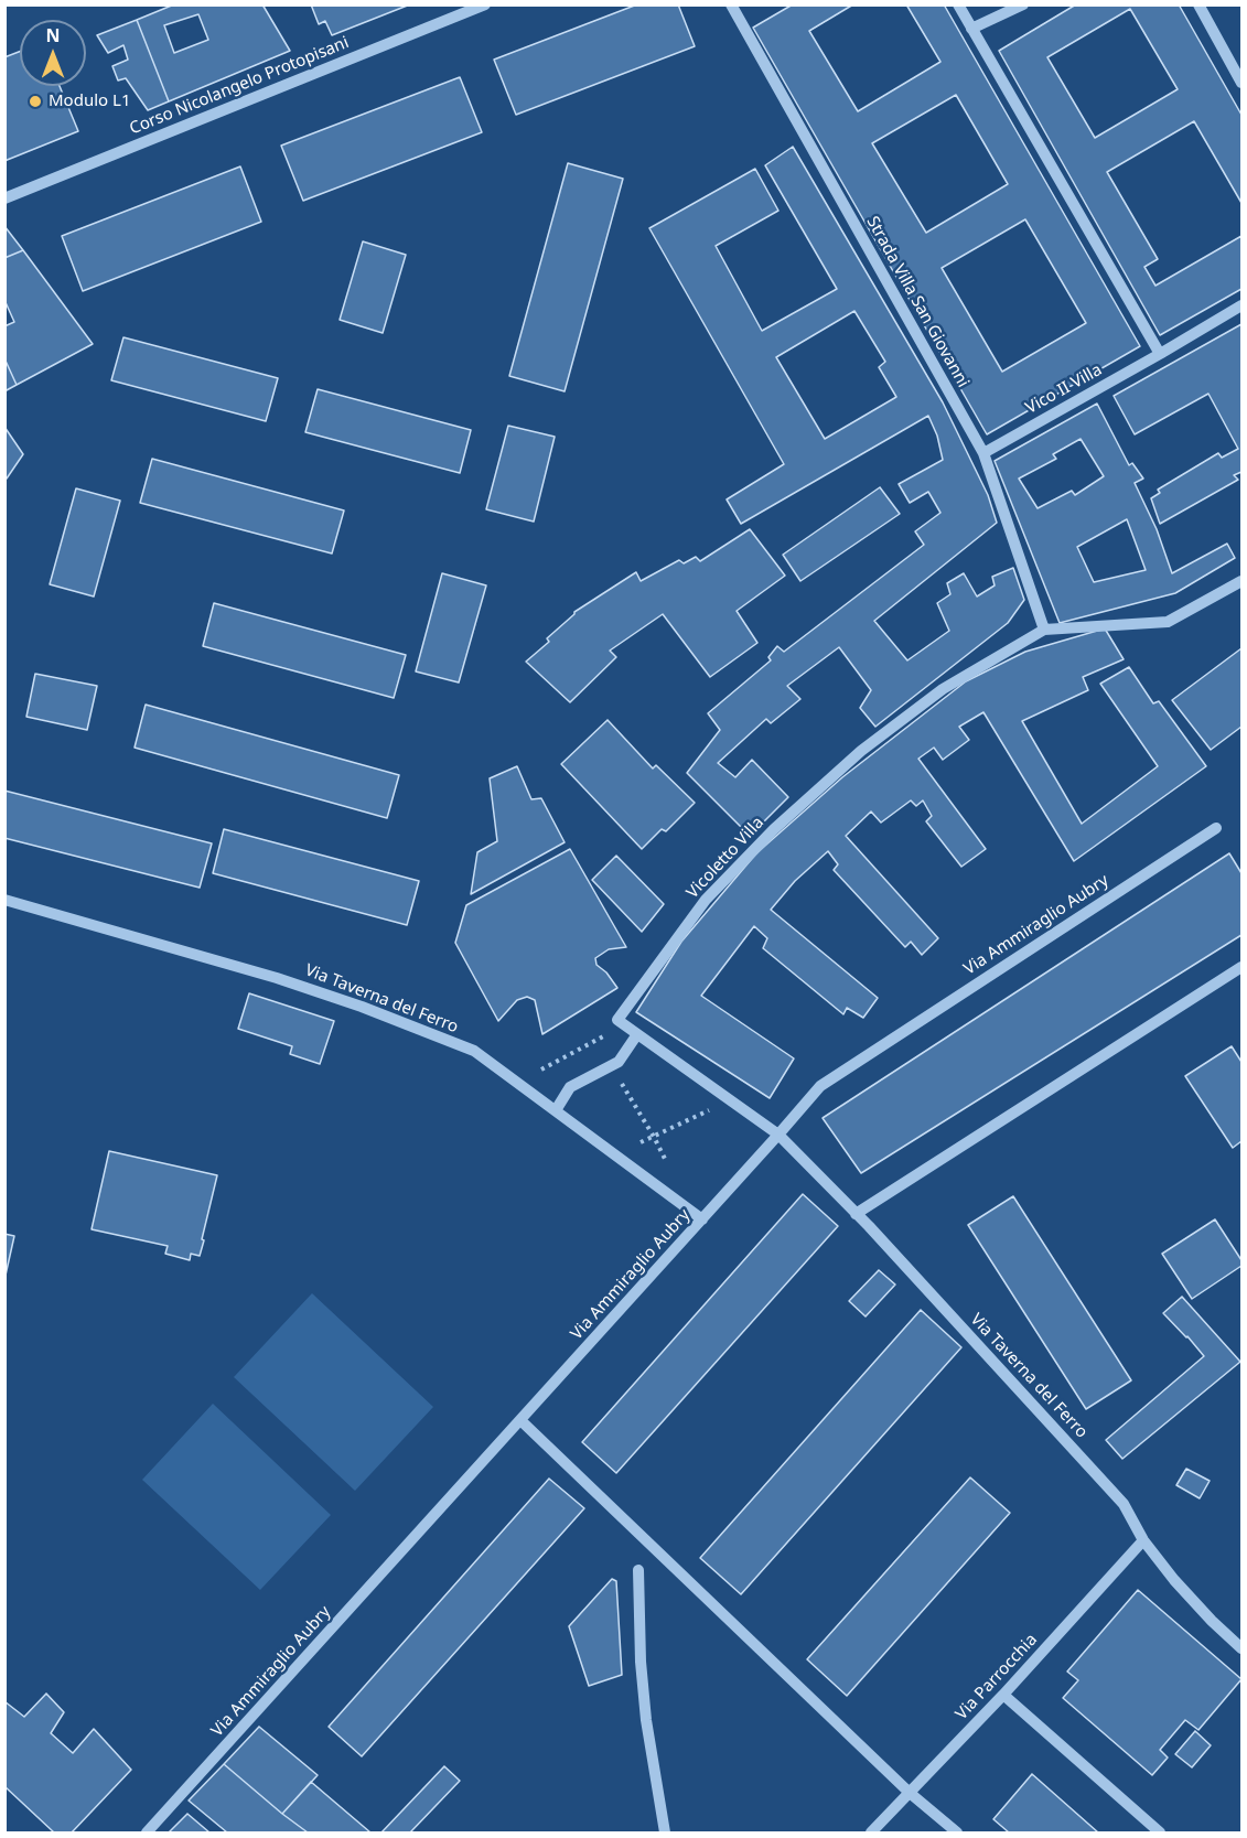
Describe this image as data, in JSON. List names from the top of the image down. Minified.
{"streets":{"street":["Corso Nicolangelo Protopisani","Strada Villa San Giovanni","Vico II Villa","Vicoletto Villa","Via Ammiraglio Aubry","Via Taverna del Ferro","Via Parrocchia"]},"crossings":[["Strada Villa San Giovanni","Vico II Villa"],["Strada Villa San Giovanni","Vicoletto Villa"],["Vicoletto Villa","Via Ammiraglio Aubry"],["Vicoletto Villa","Via Taverna del Ferro"],["Via Ammiraglio Aubry","Via Taverna del Ferro"],["Via Taverna del Ferro","Via Parrocchia"]],"places":["Modulo L1"],"north":"top"}
